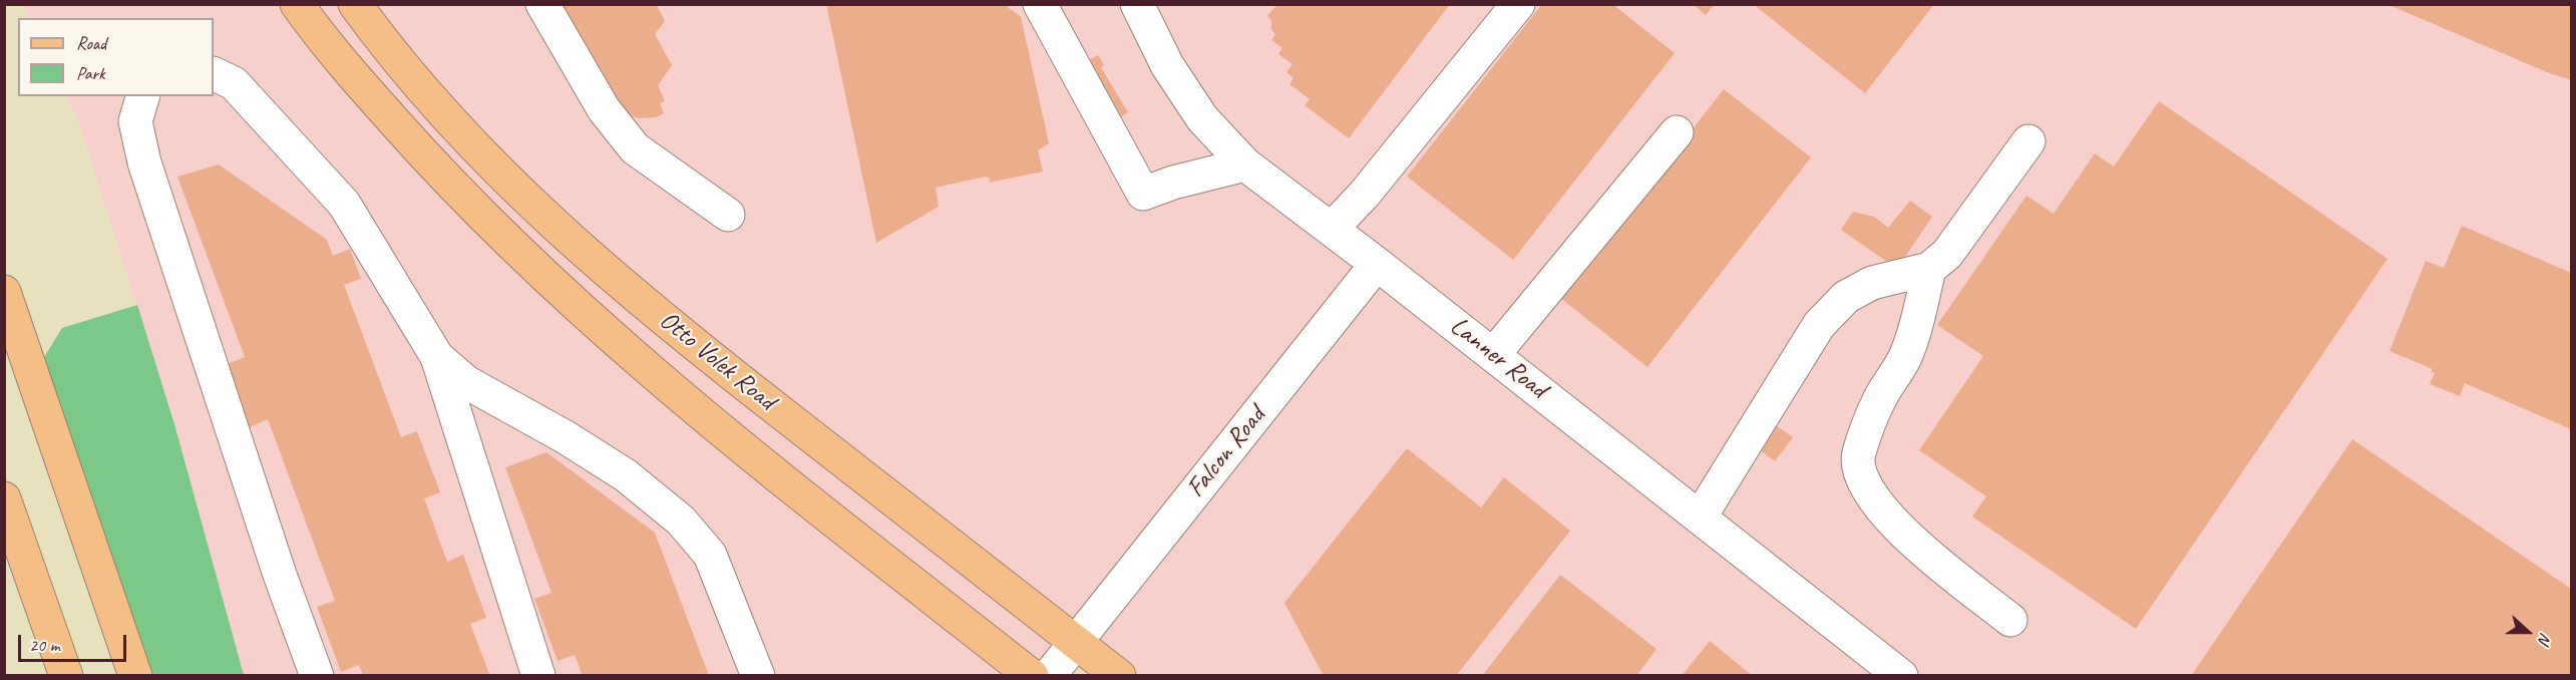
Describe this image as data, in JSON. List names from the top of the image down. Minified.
{"streets":{"main road":["Otto Volek Road"],"street":["Lanner Road","Falcon Road"]},"crossings":[["Lanner Road","Falcon Road"],["Otto Volek Road","Falcon Road"]],"legend":["Road","Park"],"scale_bar":"20 m","north":"right"}
